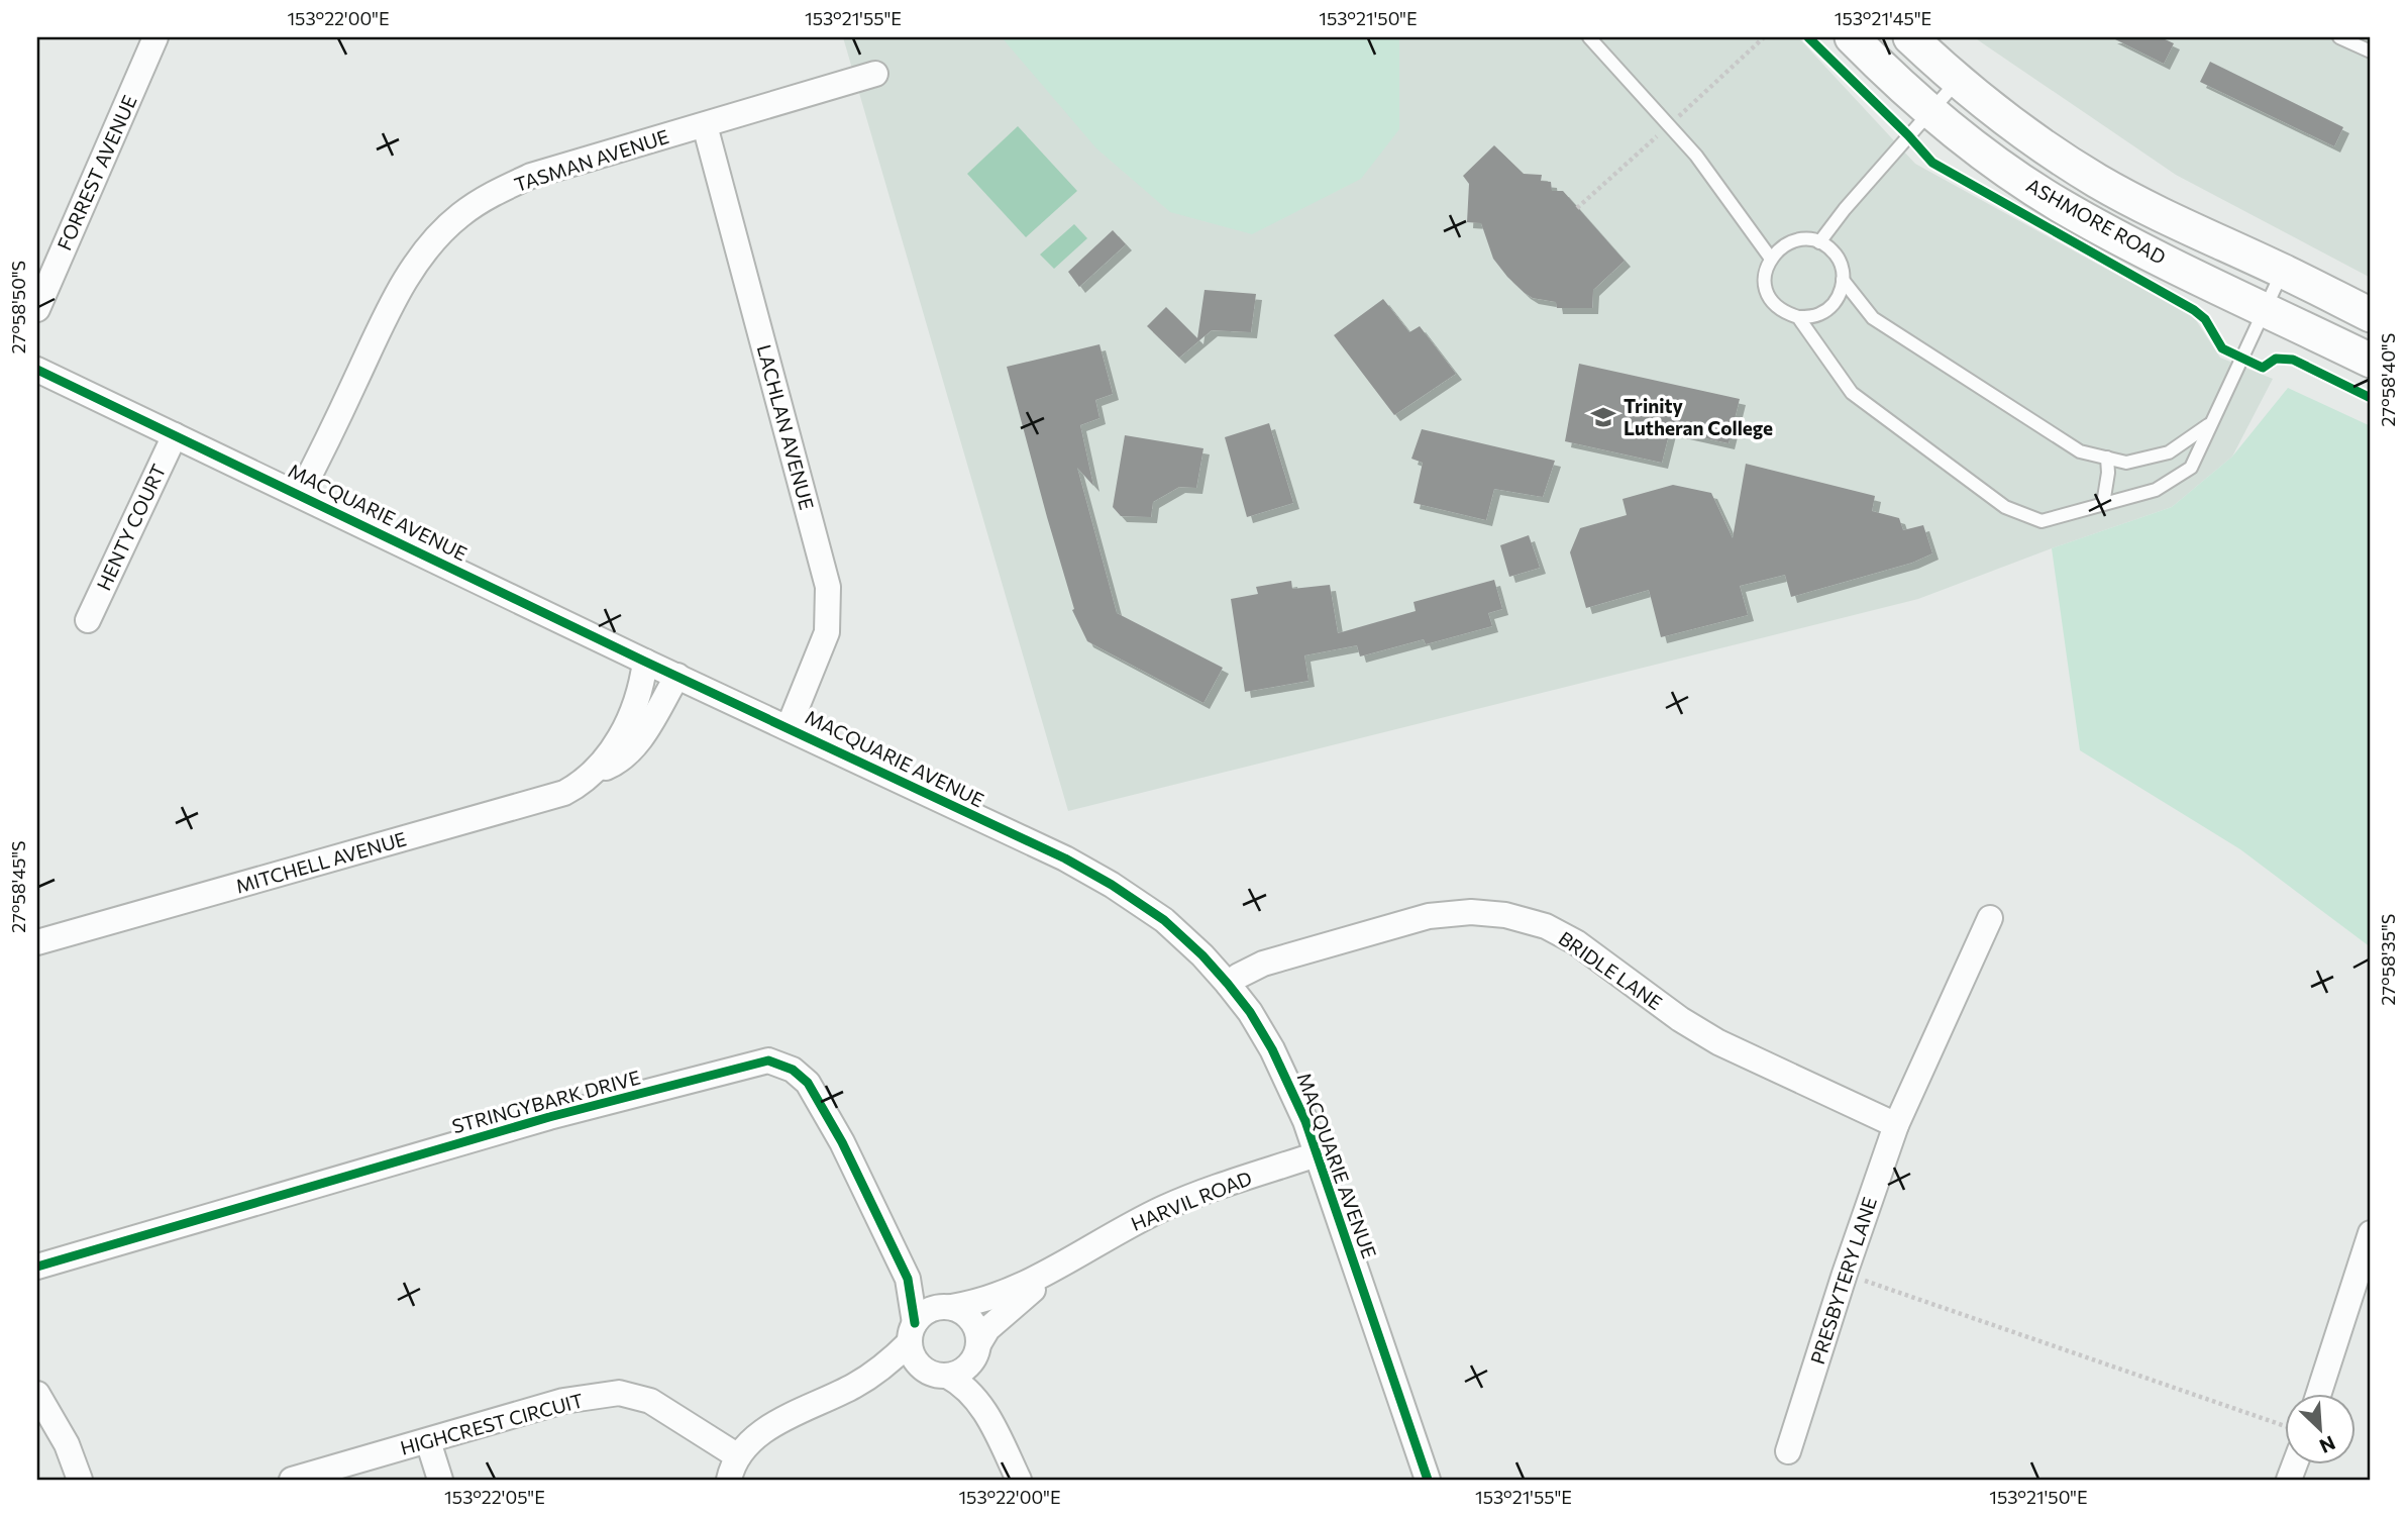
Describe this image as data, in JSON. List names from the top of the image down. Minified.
{"streets":{"main road":["ASHMORE ROAD"],"street":["TASMAN AVENUE","FORREST AVENUE","LACHLAN AVENUE","MACQUARIE AVENUE","HENTY COURT","MITCHELL AVENUE","BRIDLE LANE","STRINGYBARK DRIVE","HARVIL ROAD","PRESBYTERY LANE","HIGHCREST CIRCUIT"]},"crossings":[["TASMAN AVENUE","LACHLAN AVENUE"],["TASMAN AVENUE","MACQUARIE AVENUE"],["LACHLAN AVENUE","MACQUARIE AVENUE"],["MACQUARIE AVENUE","HENTY COURT"],["MACQUARIE AVENUE","MITCHELL AVENUE"],["MACQUARIE AVENUE","BRIDLE LANE"],["MACQUARIE AVENUE","HARVIL ROAD"],["BRIDLE LANE","PRESBYTERY LANE"],["STRINGYBARK DRIVE","HARVIL ROAD"]],"places":{"school or university":["Trinity Lutheran College"]},"north":"bottom right","coordinates":["153°22'00\"E","153°21'55\"E","153°21'50\"E","153°21'45\"E","27°58'50\"S","27°58'40\"S","27°58'45\"S","27°58'35\"S","153°22'05\"E"]}
